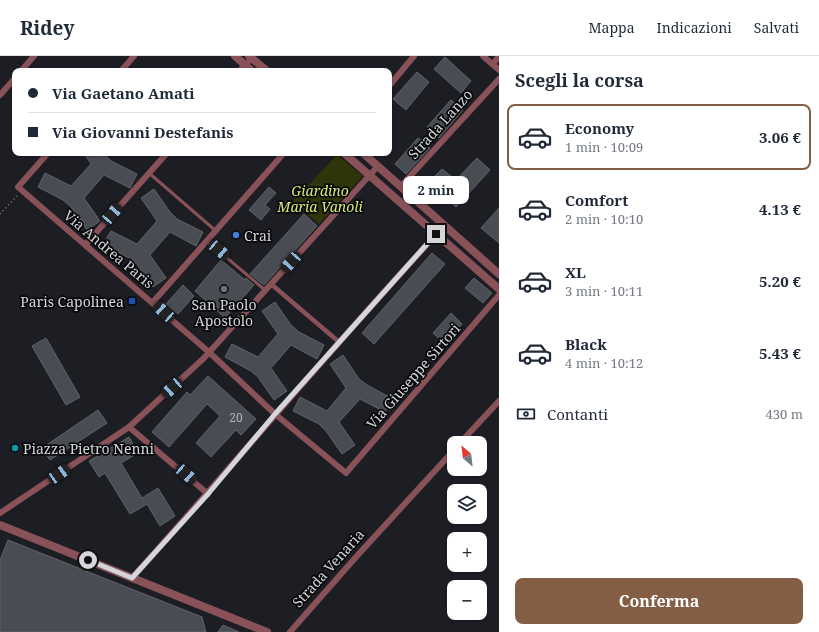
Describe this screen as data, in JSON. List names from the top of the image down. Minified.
{"streets":{"street":["Strada Lanzo","Via Andrea Paris","Via Giuseppe Sirtori","Strada Venaria"]},"crossings":[["Via Andrea Paris","Via Giuseppe Sirtori"]],"parks":["Giardino Maria Vanoli"],"places":{"other":["Crai","San Paolo Apostolo","Piazza Pietro Nenni"],"transit":["Paris Capolinea"]},"house_numbers":["20"],"north":"top left","page":{"header":"Ridey","nav":["Mappa","Indicazioni","Salvati"],"heading":"Scegli la corsa","banner":["Via Gaetano Amati","Via Giovanni Destefanis"],"list":[{"name":"Economy","note":"1 min · 10:09","value":"3.06 €"},{"name":"Comfort","note":"2 min · 10:10","value":"4.13 €"},{"name":"XL","note":"3 min · 10:11","value":"5.20 €"},{"name":"Black","note":"4 min · 10:12","value":"5.43 €"}],"bubble":"2 min","pay":["Contanti","430 m"],"map_buttons":["+","−"],"buttons":"Conferma"}}
